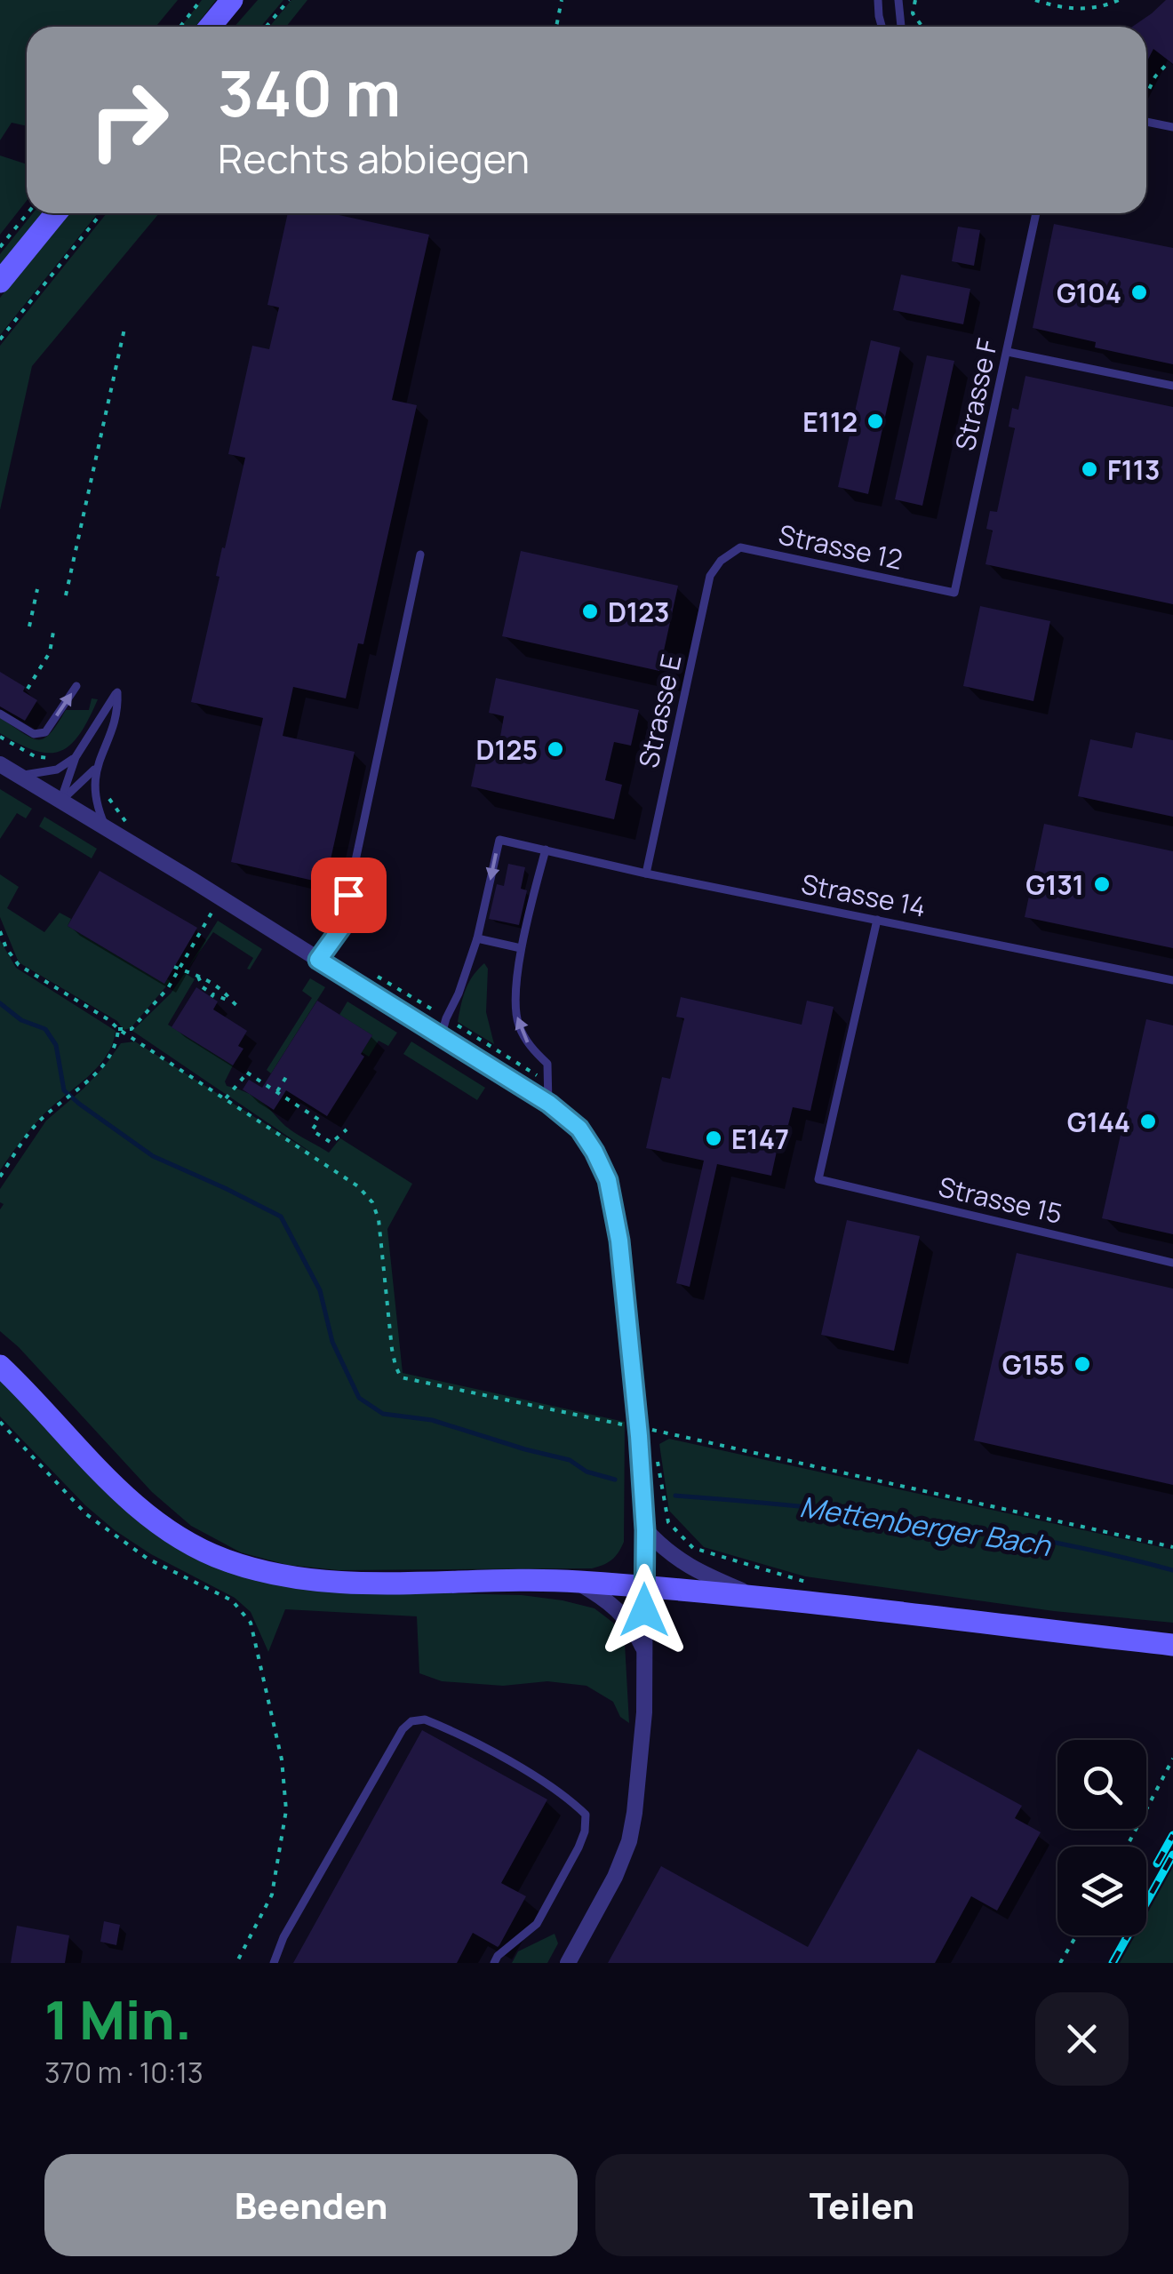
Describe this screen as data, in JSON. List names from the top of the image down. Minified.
{"streets":{"lane":["Strasse F","Strasse 12","Strasse E","Strasse 14","Strasse 15"]},"crossings":[["Strasse F","Strasse 12"],["Strasse 12","Strasse E"],["Strasse E","Strasse 14"],["Strasse 14","Strasse 15"]],"water":["Mettenberger Bach"],"places":["G104","E112","F113","D123","D125","G131","G144","E147","G155"],"page":{"turn":["340 m","Rechts abbiegen"],"heading":["1 Min.","370 m · 10:13"],"buttons":["Beenden","Teilen"]}}
